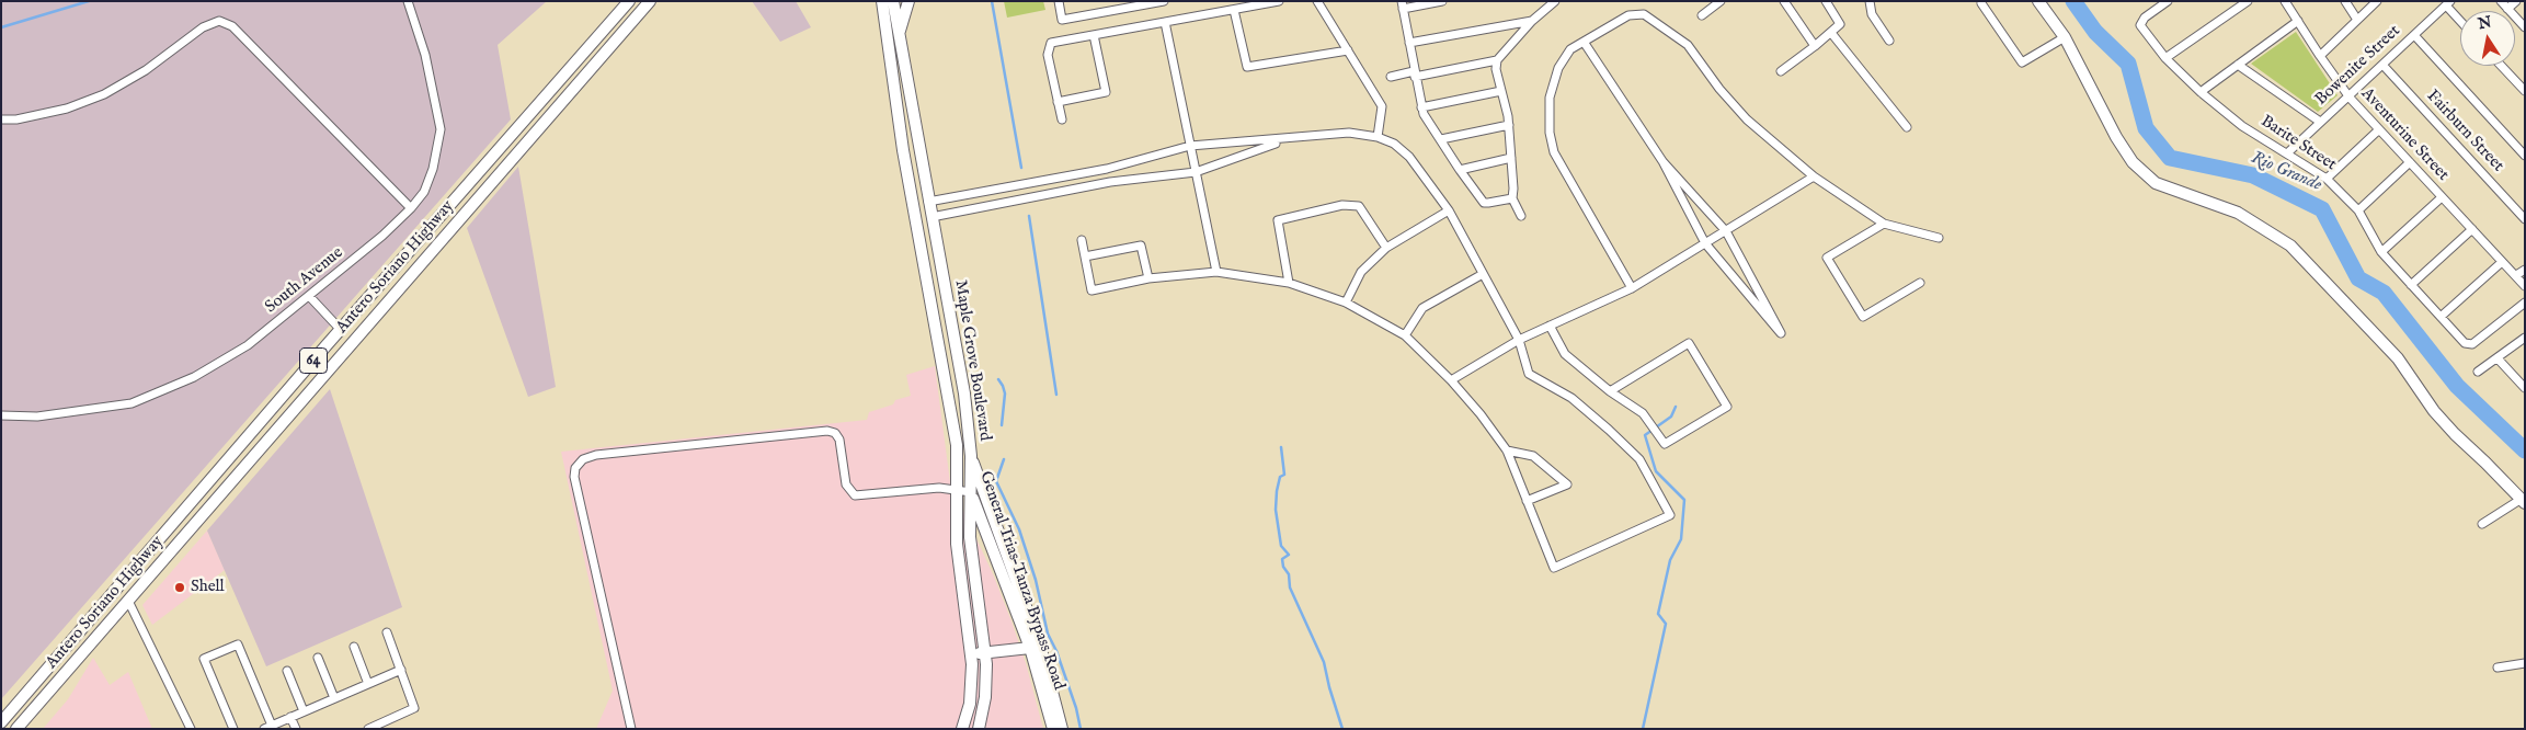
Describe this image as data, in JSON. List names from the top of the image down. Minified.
{"streets":{"main road":["Antero Soriano Highway","64","Maple Grove Boulevard","General Trias–Tanza Bypass Road"],"street":["Bowenite Street","Fairburn Street","Aventurine Street","Barite Street","South Avenue"]},"crossings":[["Bowenite Street","Fairburn Street"],["Bowenite Street","Aventurine Street"],["Bowenite Street","Barite Street"],["Maple Grove Boulevard","General Trias–Tanza Bypass Road"]],"water":["Rio Grande"],"places":["Shell"],"north":"top"}
